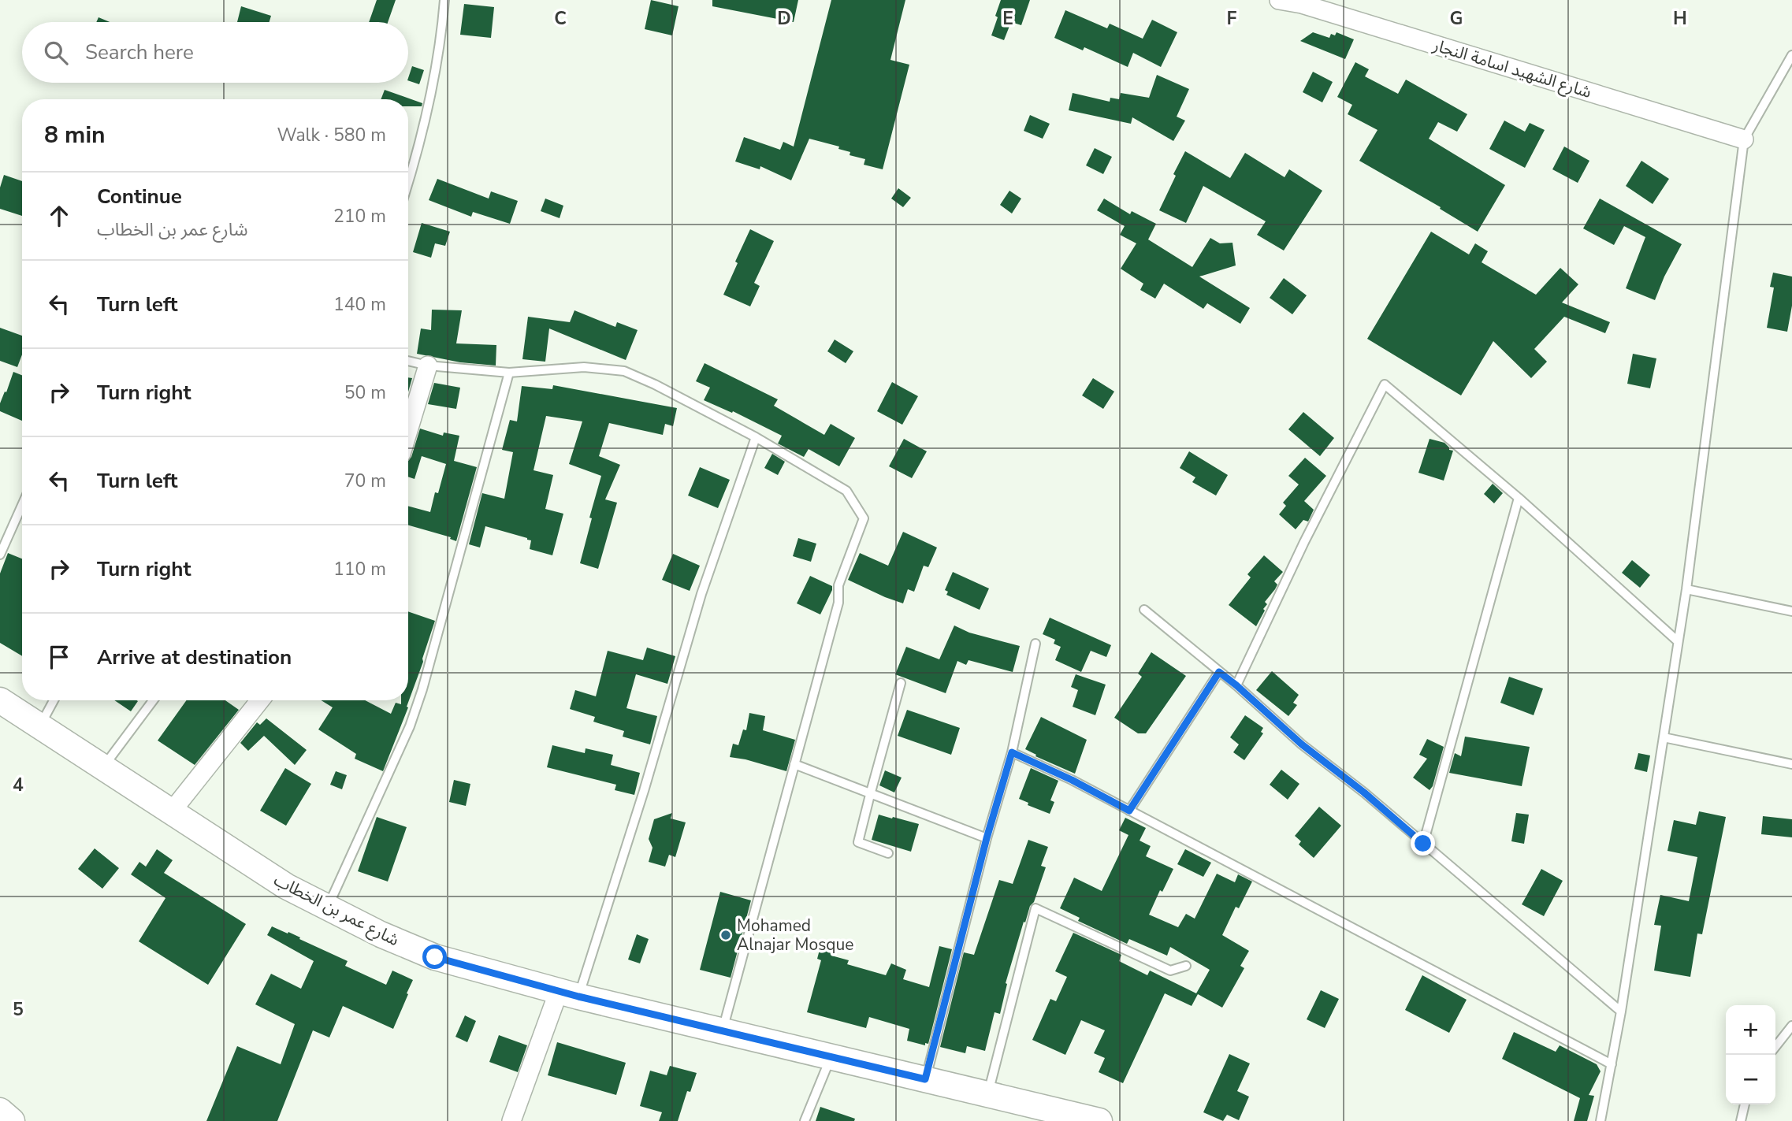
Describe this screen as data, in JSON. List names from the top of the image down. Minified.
{"streets":{"main road":["شارع عمر بن الخطاب"],"street":["شارع الشهيد اسامة النجار"]},"places":["Mohamed Alnajar Mosque"],"page":{"search":"Search here","heading":["8 min","Walk · 580 m"],"list":[["Continue","شارع عمر بن الخطاب","210 m"],["Turn left","140 m"],["Turn right","50 m"],["Turn left","70 m"],["Turn right","110 m"],"Arrive at destination"],"map_buttons":["+","−"]},"grid":{"columns":["C","D","E","F","G","H"],"rows":["4","5"]}}
